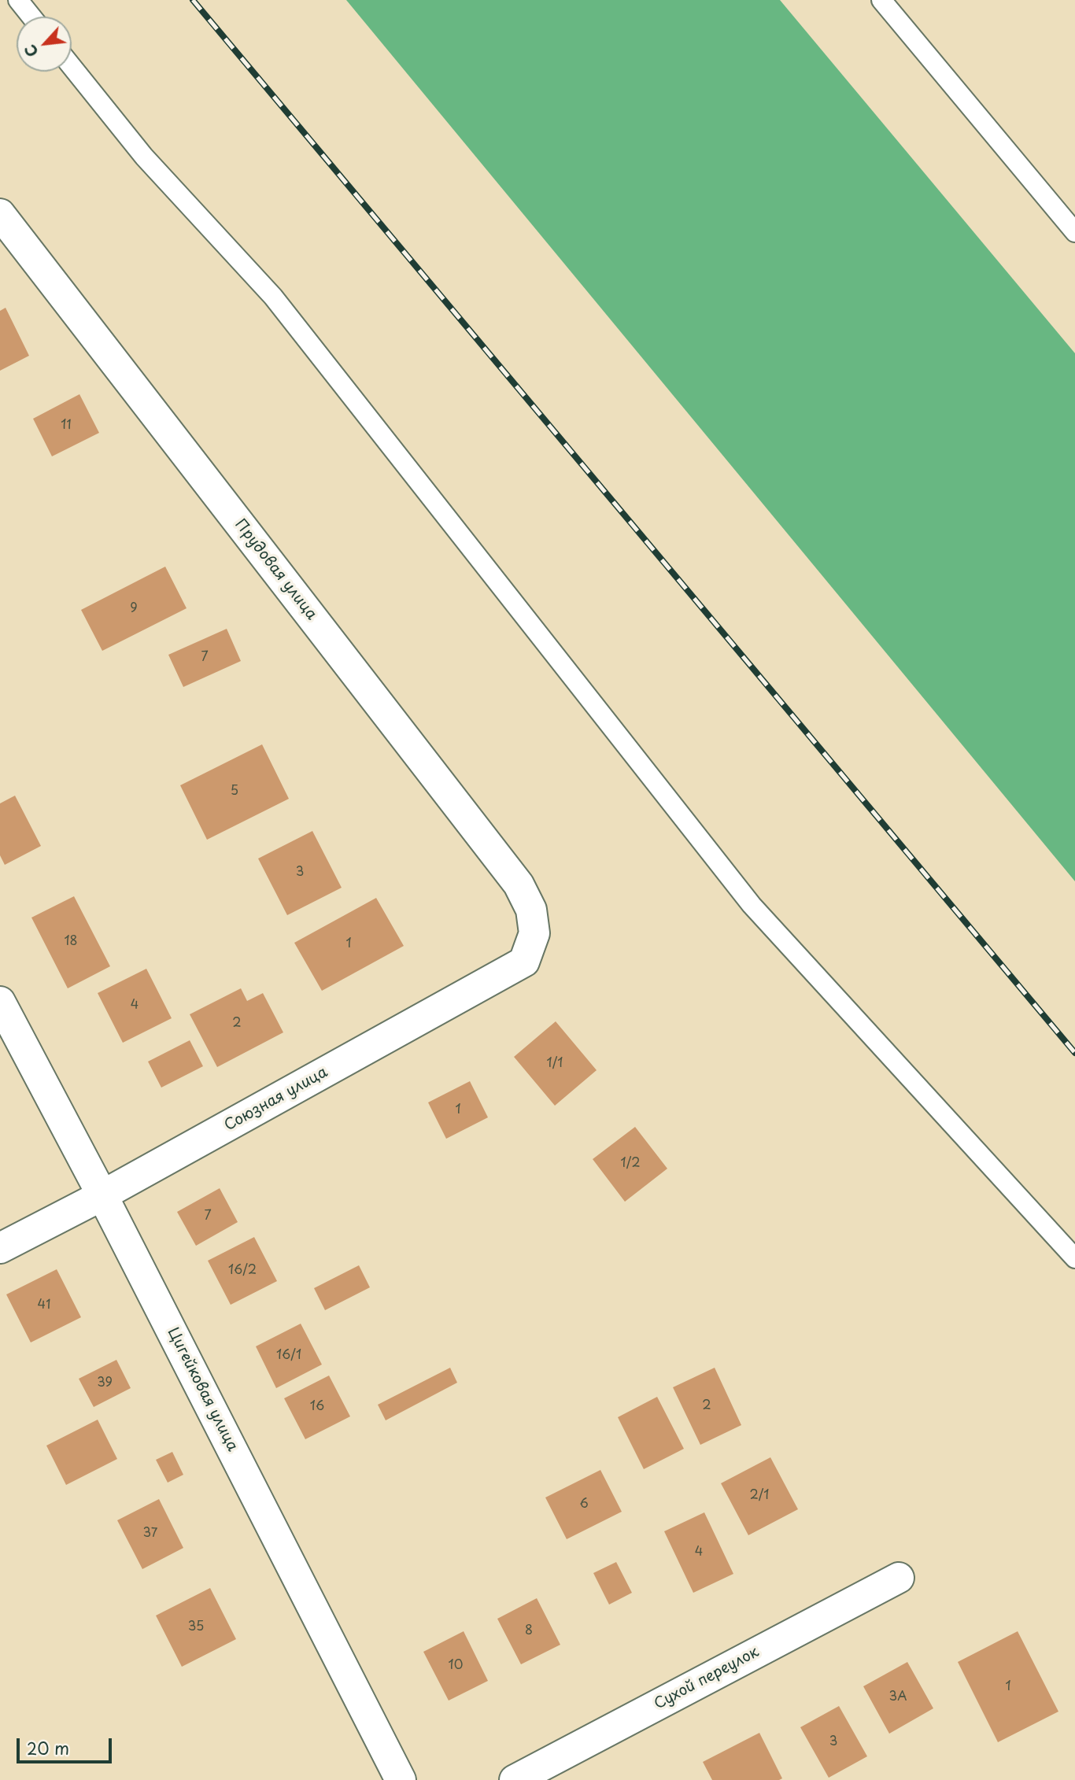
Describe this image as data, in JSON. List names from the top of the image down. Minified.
{"streets":{"street":["Прудовая улица","Союзная улица","Цигейковая улица","Сухой переулок"]},"crossings":[["Прудовая улица","Союзная улица"],["Союзная улица","Цигейковая улица"]],"house_numbers":["11","9","7","5","3","18","1","4","2","1/1","1","1/2","7","16/2","41","16/1","39","2","16","2/1","6","37","4","35","8","10","1","3А","3"],"scale_bar":"20 m","north":"bottom left"}
